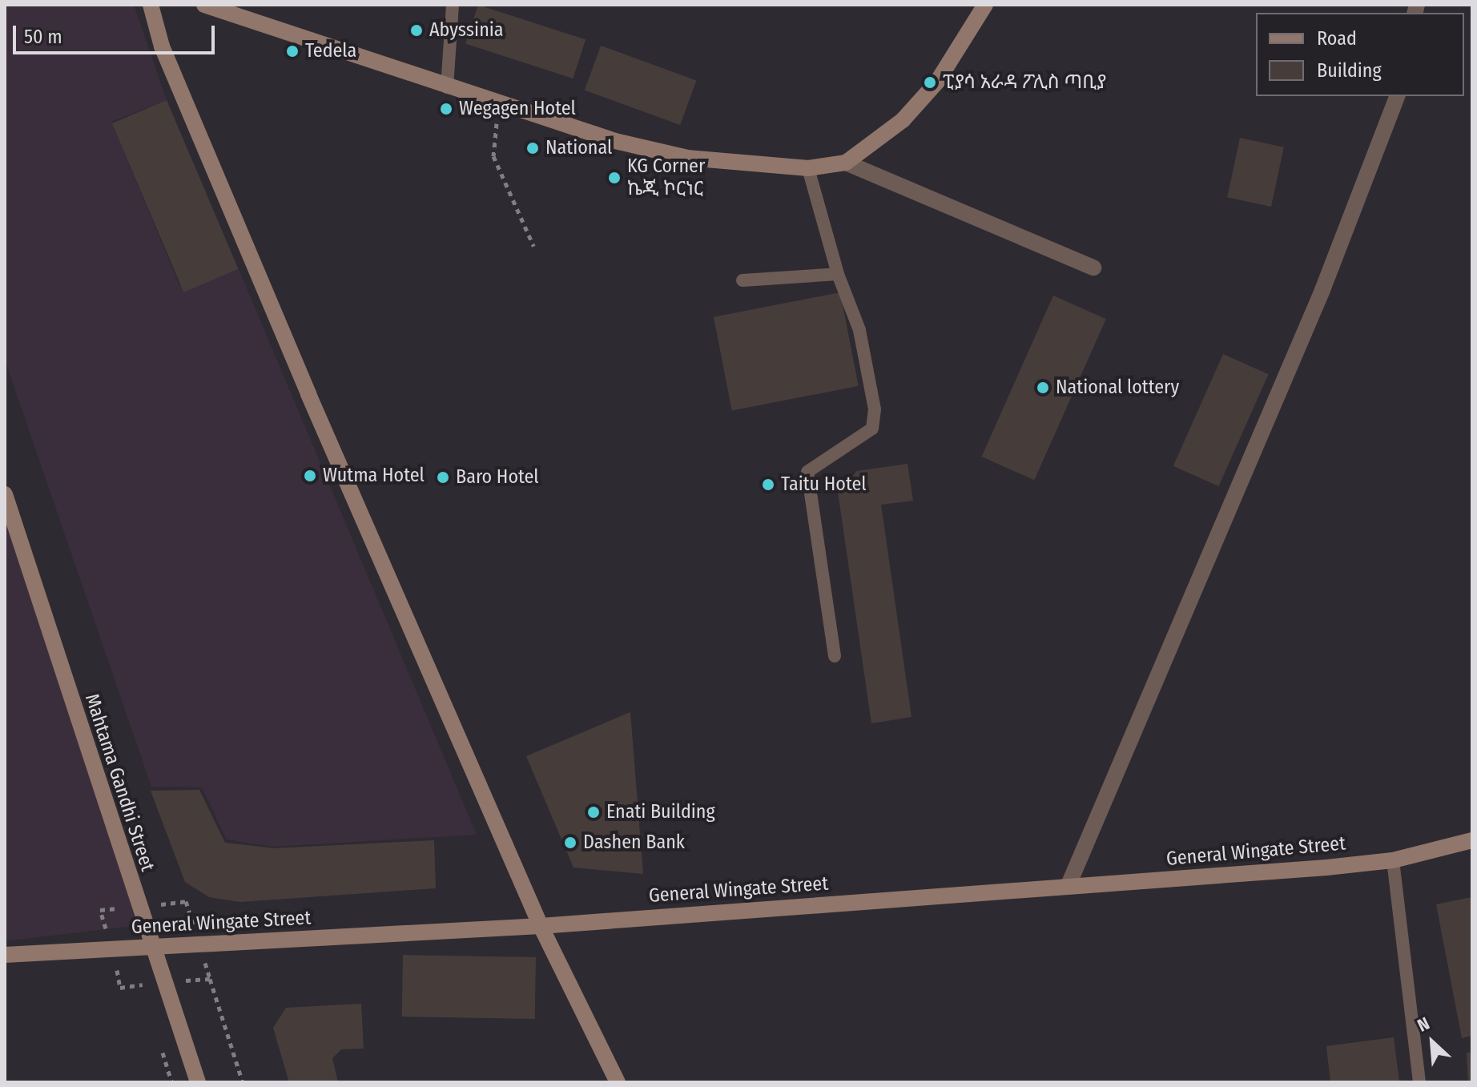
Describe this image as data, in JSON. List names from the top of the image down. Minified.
{"streets":{"main road":["Mahtama Gandhi Street","General Wingate Street"]},"crossings":[["Mahtama Gandhi Street","General Wingate Street"]],"places":["Abyssinia","Tedela","ፒያሳ አራዳ ፖሊስ ጣቢያ","Wegagen Hotel","National","KG Corner ኬጂ ኮርነር","National lottery","Wutma Hotel","Baro Hotel","Taitu Hotel","Enati Building","Dashen Bank"],"legend":["Road","Building"],"scale_bar":"50 m","north":"top left"}
